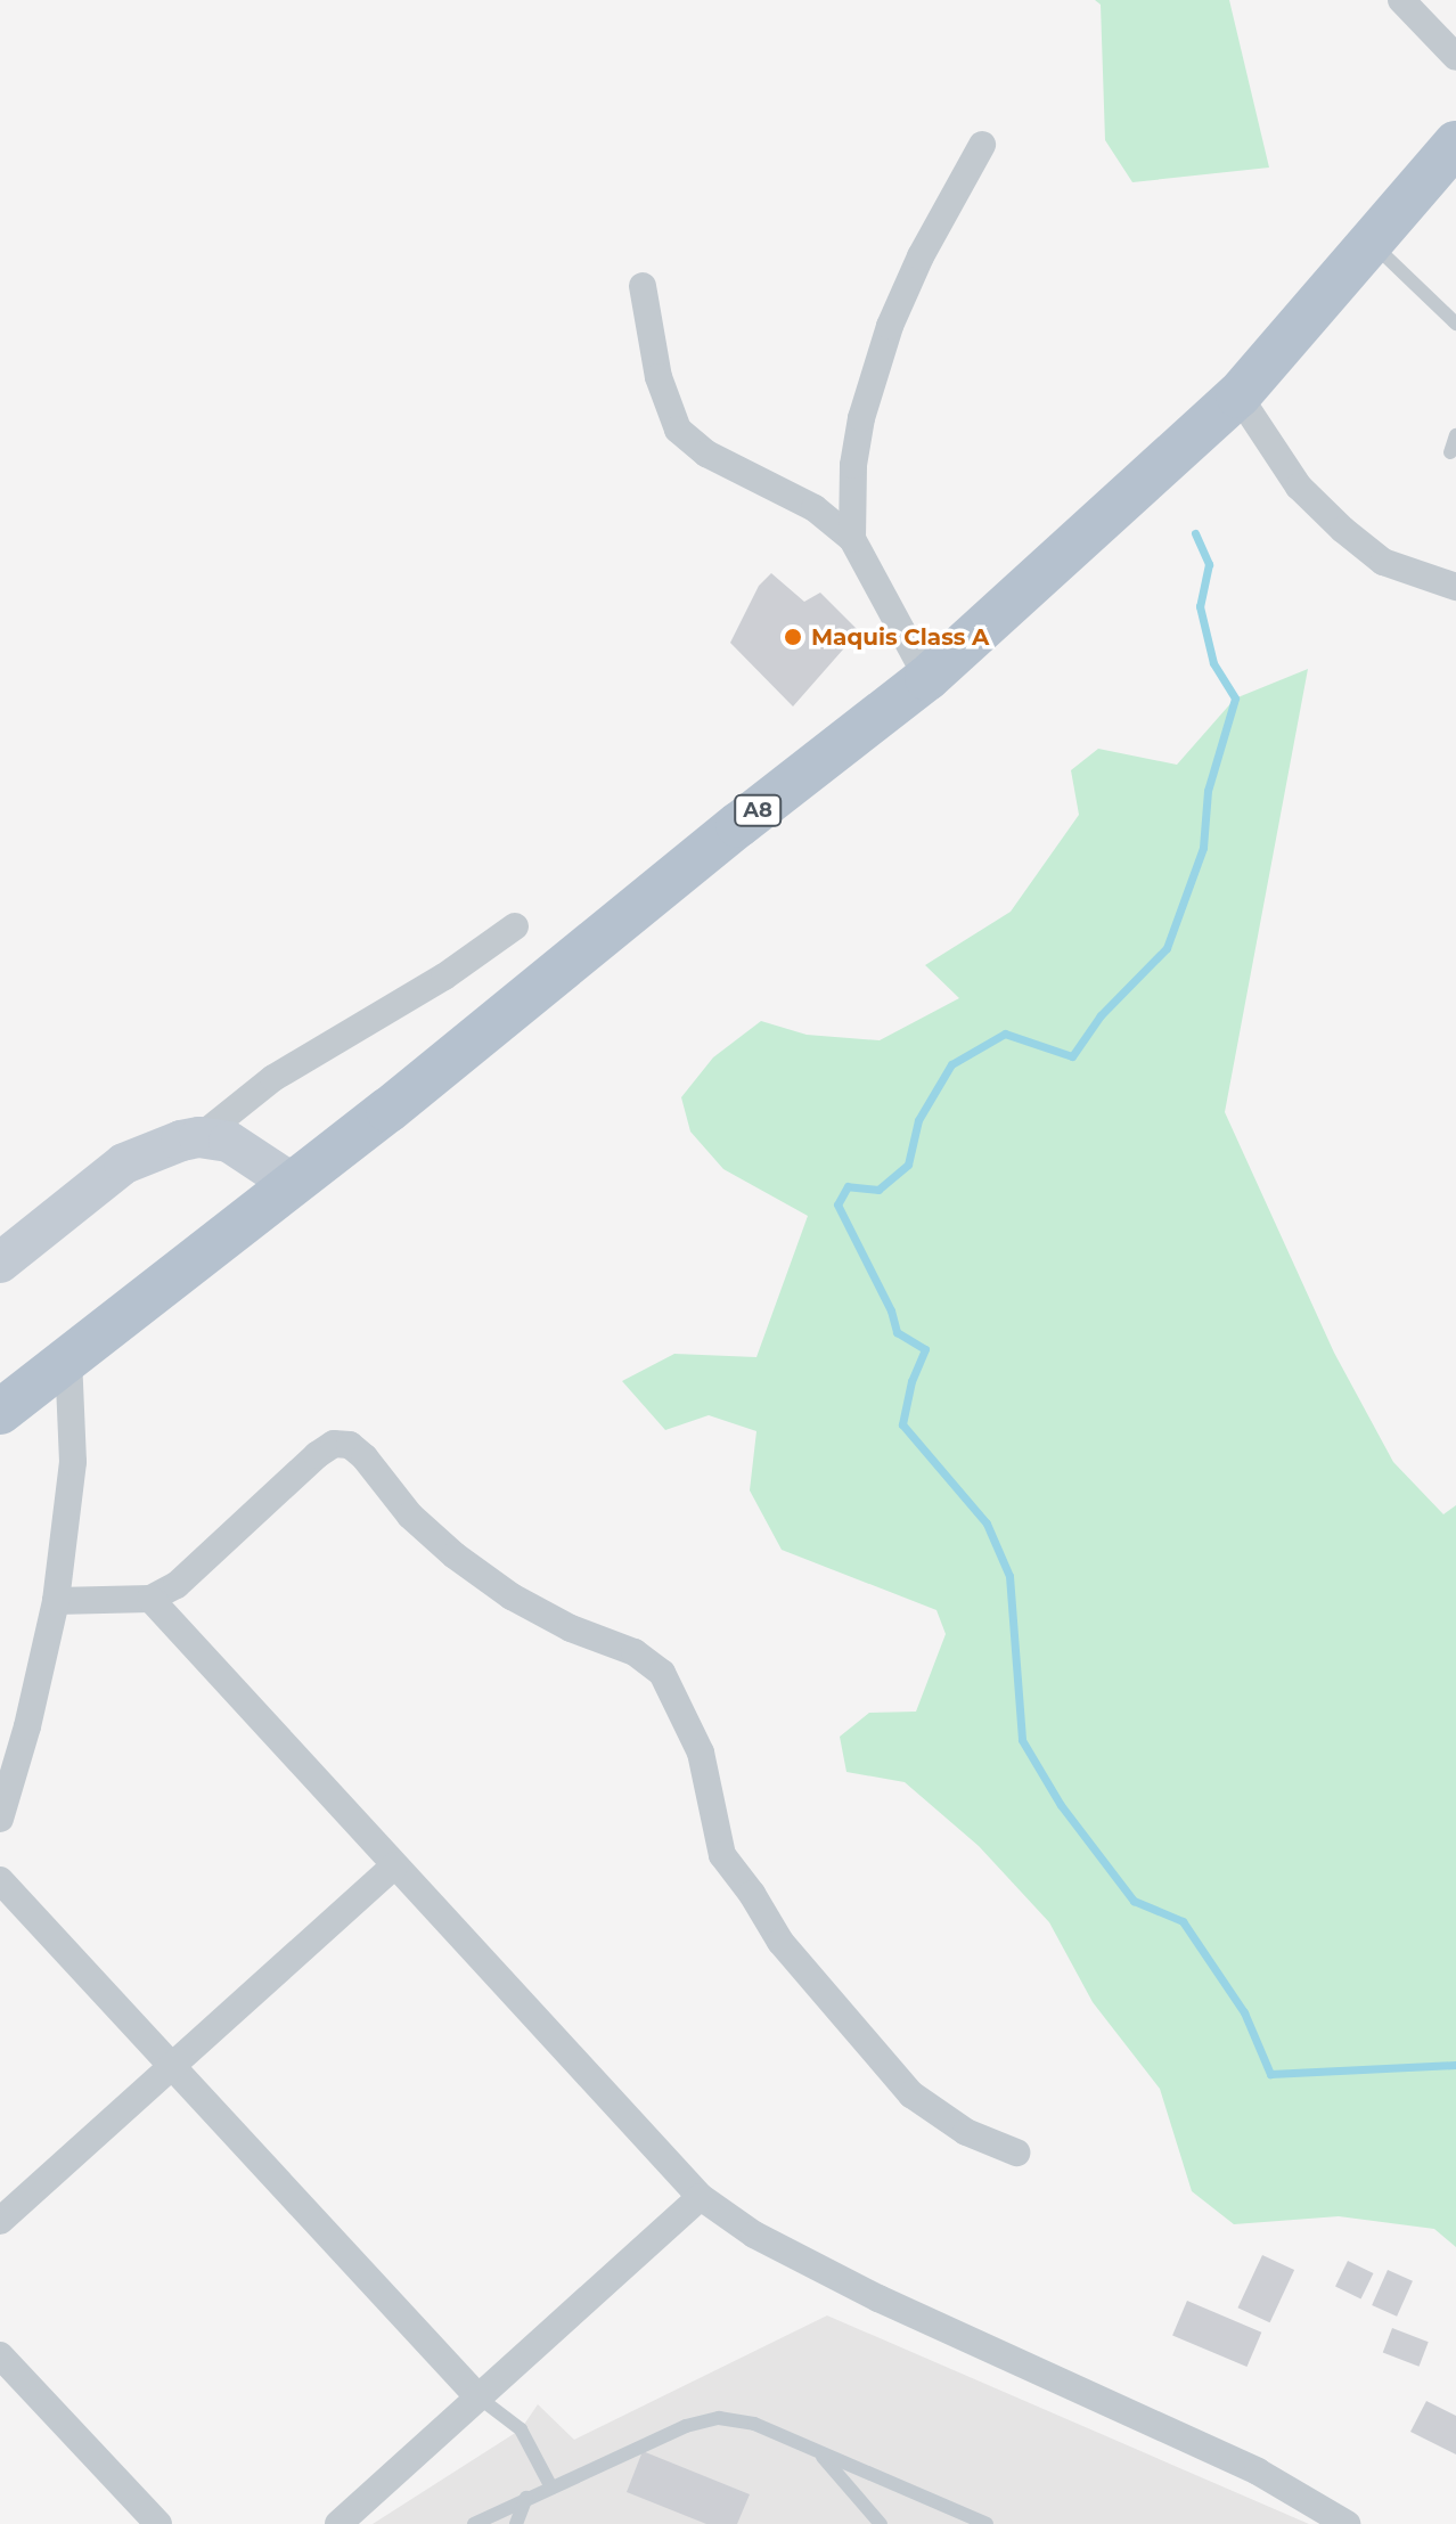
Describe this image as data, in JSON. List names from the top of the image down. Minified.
{"streets":{"main road":["A8"]},"places":["Maquis Class A"]}
